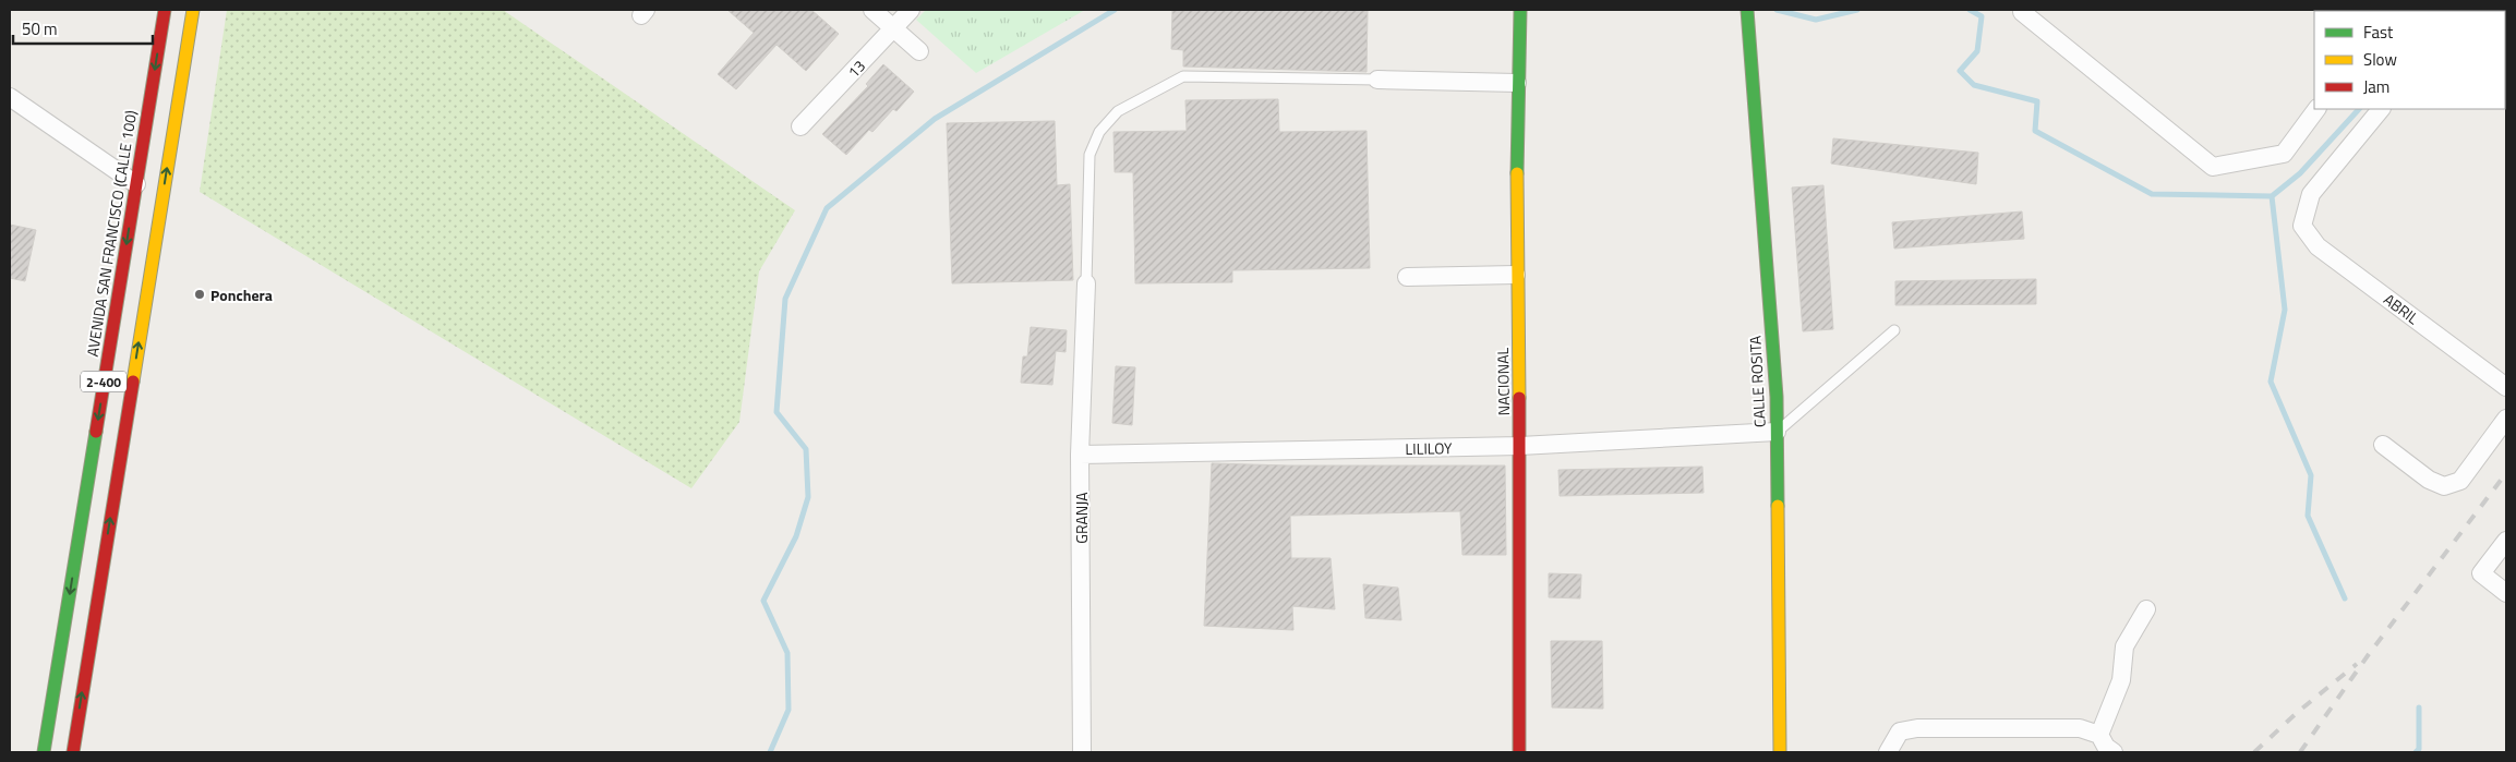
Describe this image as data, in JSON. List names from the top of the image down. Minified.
{"streets":{"main road":["AVENIDA SAN FRANCISCO (CALLE 100)","2-400","NACIONAL","CALLE ROSITA"],"street":["13","ABRIL","LILILOY","GRANJA"]},"crossings":[["NACIONAL","LILILOY"],["CALLE ROSITA","LILILOY"],["LILILOY","GRANJA"]],"places":["Ponchera"],"legend":["Fast","Slow","Jam"],"scale_bar":"50 m"}
